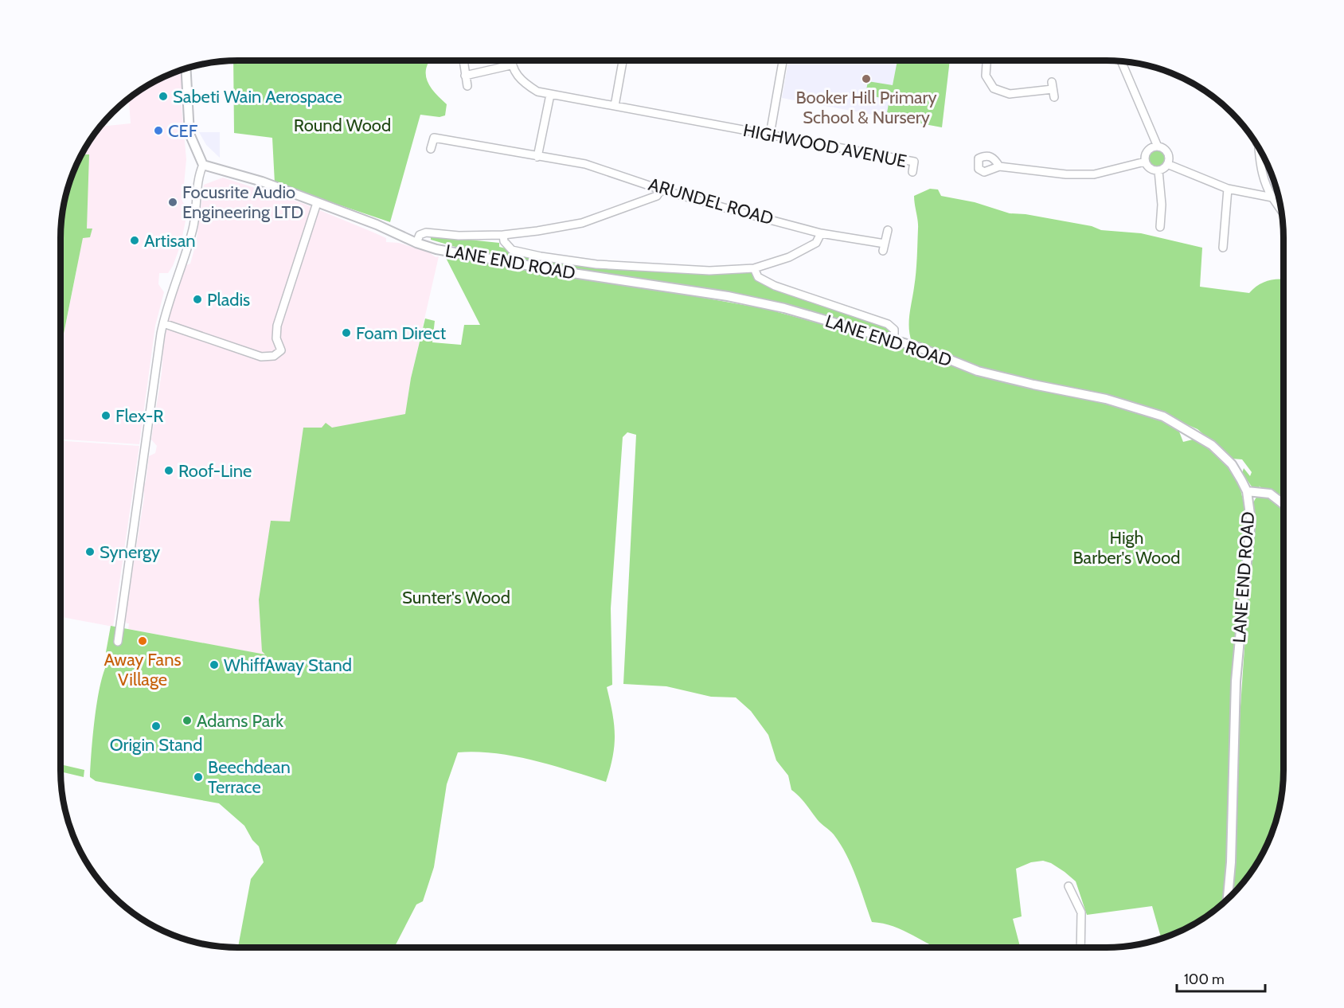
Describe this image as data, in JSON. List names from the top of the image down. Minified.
{"streets":{"street":["HIGHWOOD AVENUE","ARUNDEL ROAD","LANE END ROAD"]},"parks":["Round Wood","High Barber's Wood","Sunter's Wood"],"places":["Booker Hill Primary School & Nursery","Sabeti Wain Aerospace","CEF","Focusrite Audio Engineering LTD","Artisan","Pladis","Foam Direct","Flex-R","Roof-Line","Synergy","Away Fans Village","WhiffAway Stand","Adams Park","Origin Stand","Beechdean Terrace"],"scale_bar":"100 m"}
